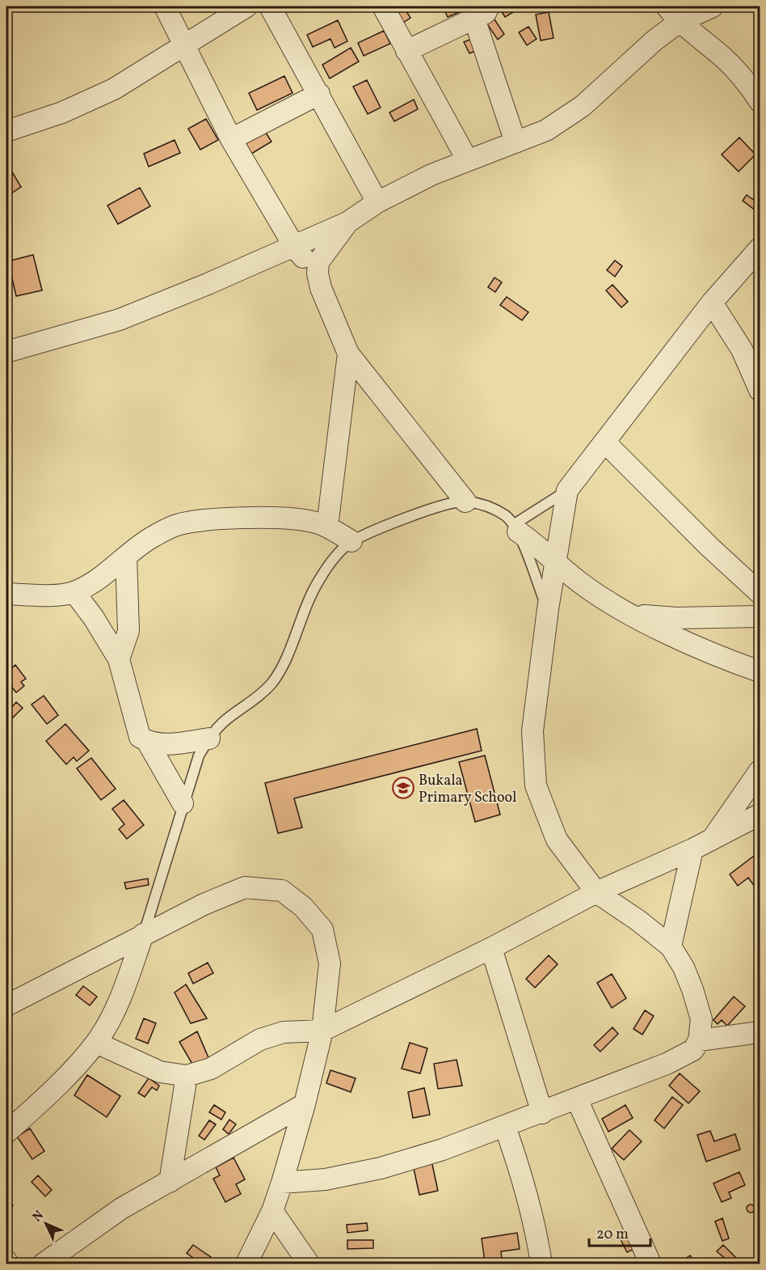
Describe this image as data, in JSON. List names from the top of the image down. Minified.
{"places":{"school or university":["Bukala Primary School"]},"scale_bar":"20 m","north":"top left"}
